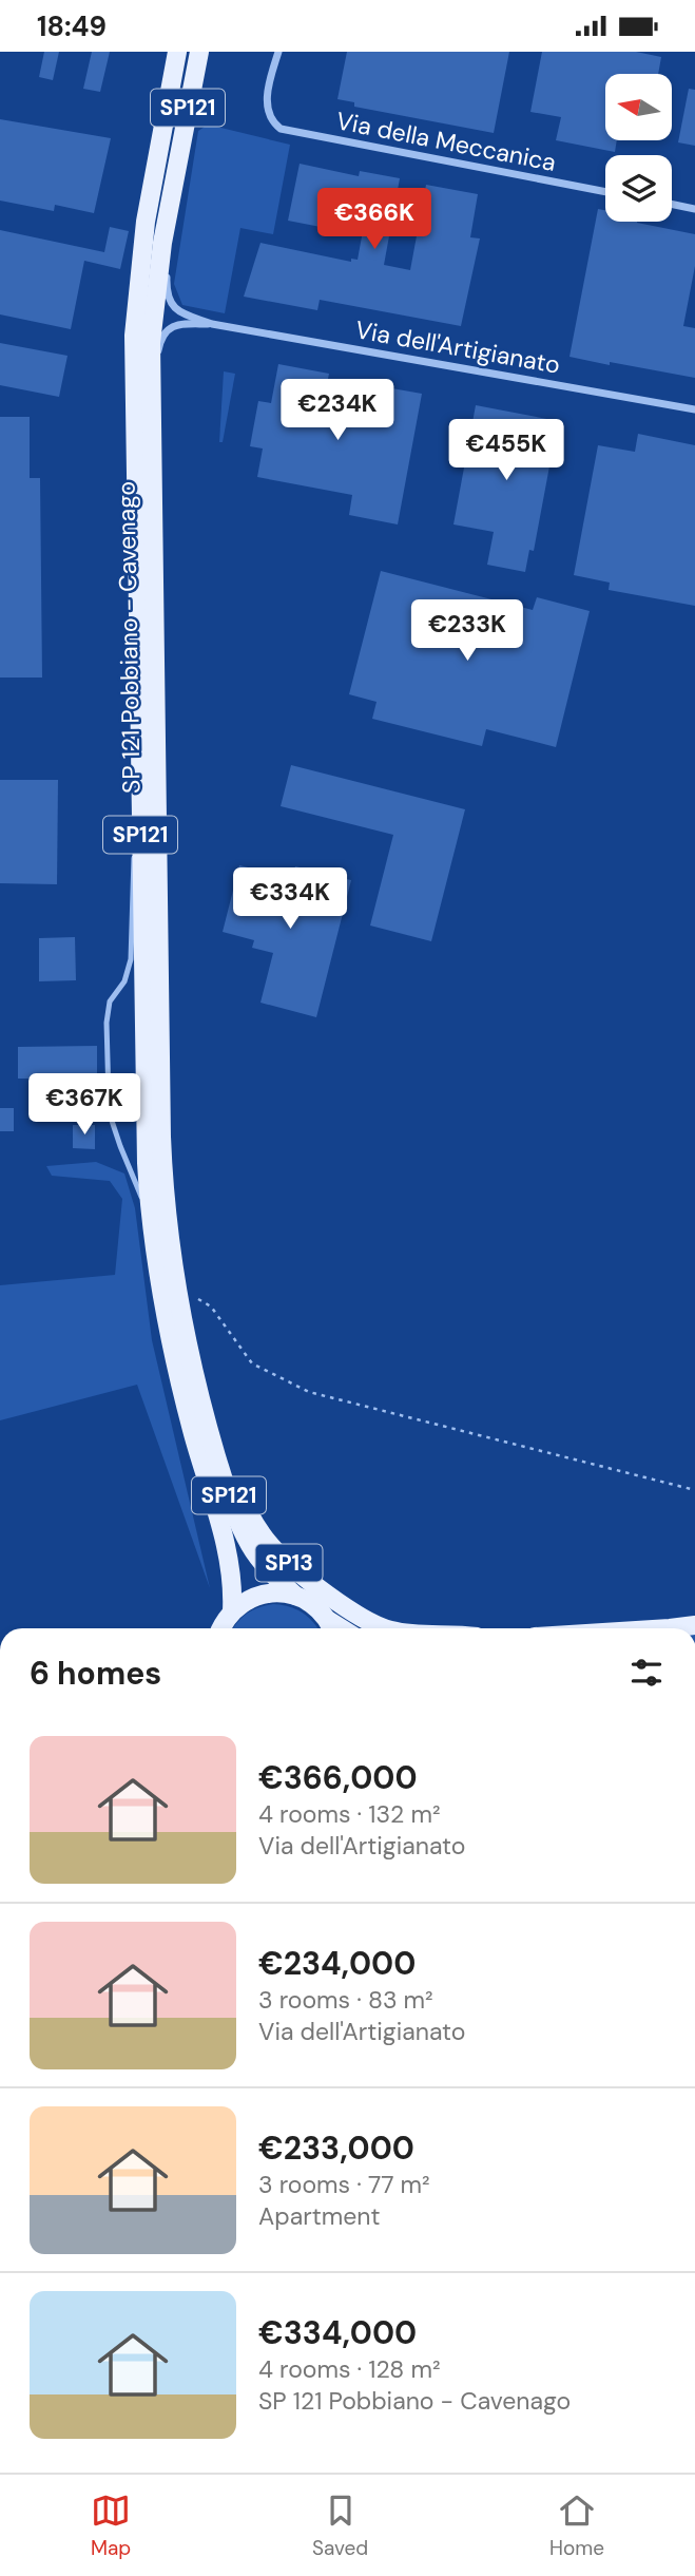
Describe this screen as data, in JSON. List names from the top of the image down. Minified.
{"streets":{"main road":["SP121","SP 121 Pobbiano - Cavenago","SP13"],"street":["Via della Meccanica","Via dell'Artigianato"]},"crossings":[["Via dell'Artigianato","SP 121 Pobbiano - Cavenago"],["SP 121 Pobbiano - Cavenago","SP13"]],"north":"left","page":{"status":"18:49","price":["€366K","€234K","€455K","€233K","€334K","€367K"],"heading":"6 homes","list":[{"name":"€366,000","note":"4 rooms · 132 m² · Via dell'Artigianato"},{"name":"€234,000","note":"3 rooms · 83 m² · Via dell'Artigianato"},{"name":"€233,000","note":"3 rooms · 77 m² · Apartment"},{"name":"€334,000","note":"4 rooms · 128 m² · SP 121 Pobbiano - Cavenago"}],"tabs":["Map","Saved","Home"]}}
